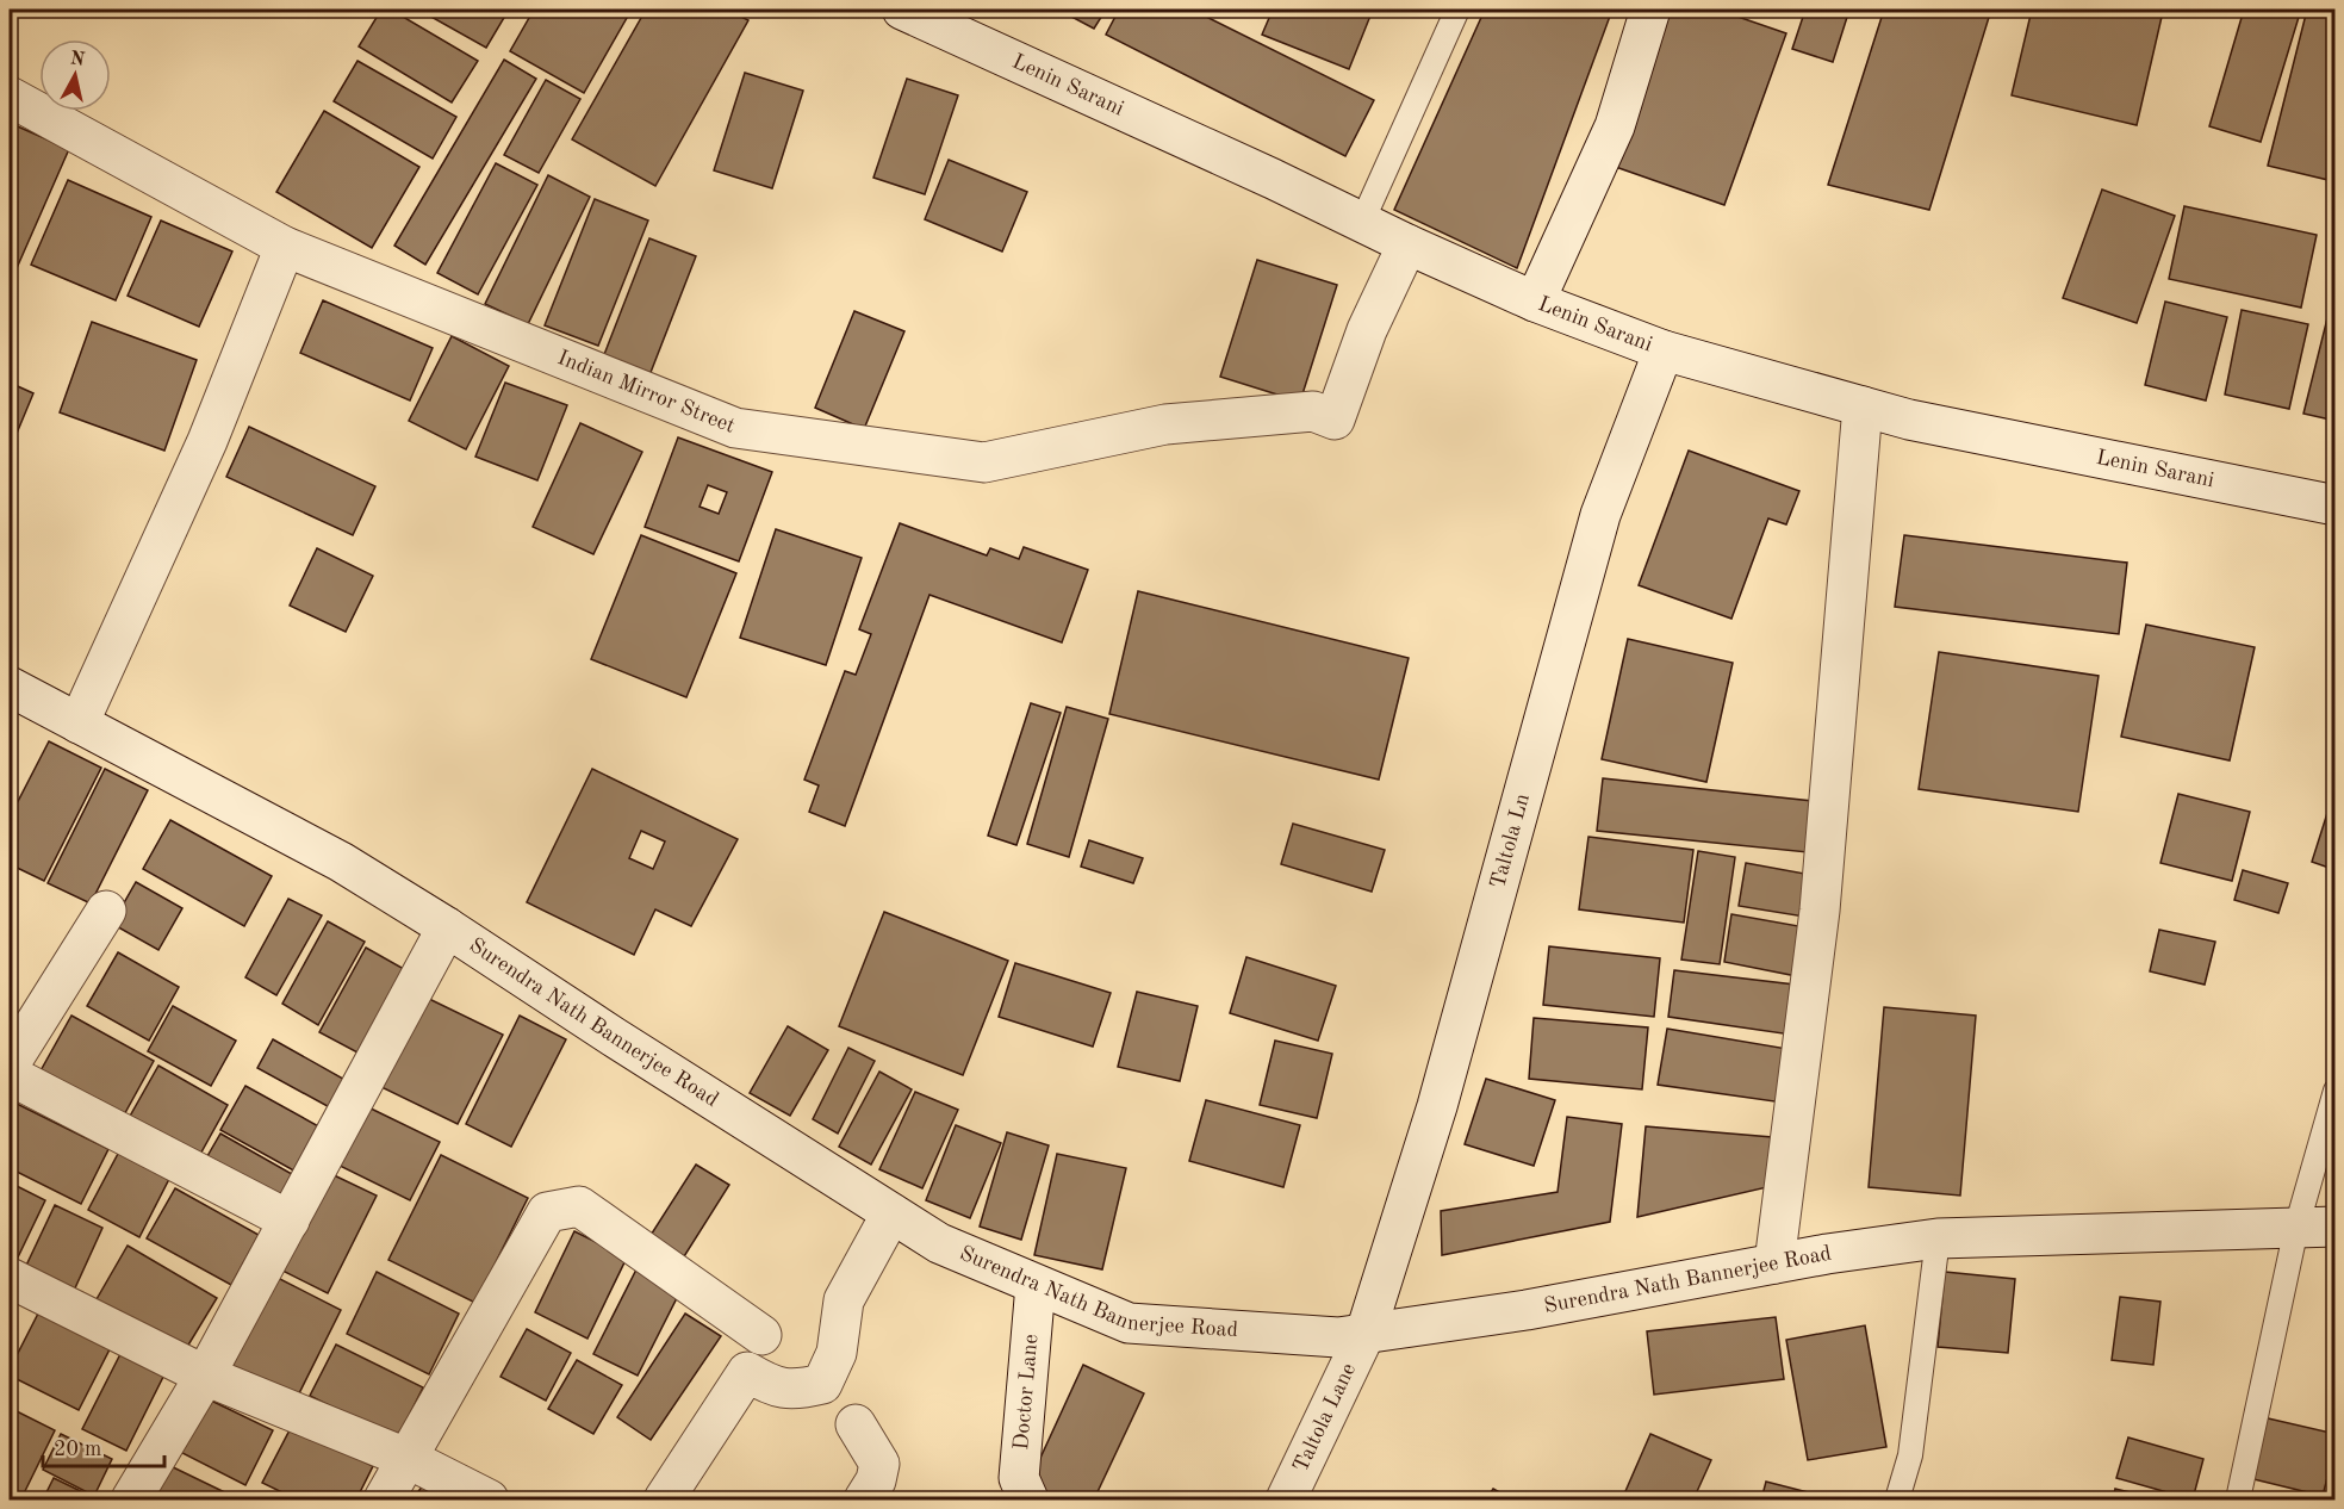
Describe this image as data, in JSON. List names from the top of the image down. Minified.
{"streets":{"street":["Lenin Sarani","Indian Mirror Street","Taltola Ln","Surendra Nath Bannerjee Road","Doctor Lane","Taltola Lane"]},"crossings":[["Lenin Sarani","Indian Mirror Street"],["Lenin Sarani","Taltola Ln"],["Taltola Ln","Surendra Nath Bannerjee Road"],["Taltola Ln","Taltola Lane"],["Surendra Nath Bannerjee Road","Doctor Lane"],["Surendra Nath Bannerjee Road","Taltola Lane"]],"scale_bar":"20 m","north":"top"}
